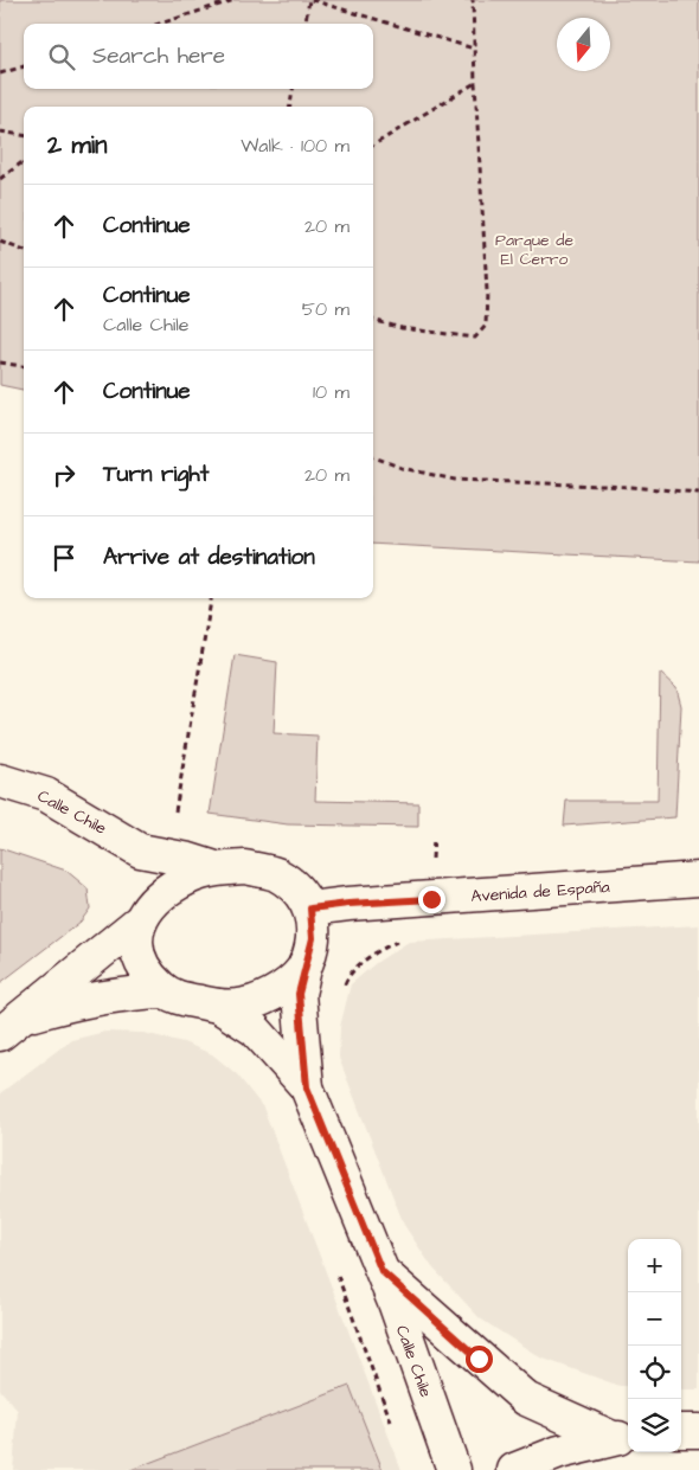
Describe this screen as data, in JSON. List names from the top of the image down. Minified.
{"streets":{"street":["Calle Chile","Avenida de España"]},"crossings":[["Calle Chile","Avenida de España"]],"parks":["Parque de El Cerro"],"north":"bottom","page":{"search":"Search here","heading":["2 min","Walk · 100 m"],"list":[["Continue","20 m"],["Continue","Calle Chile","50 m"],["Continue","10 m"],["Turn right","20 m"],"Arrive at destination"],"map_buttons":["+","−"]}}
